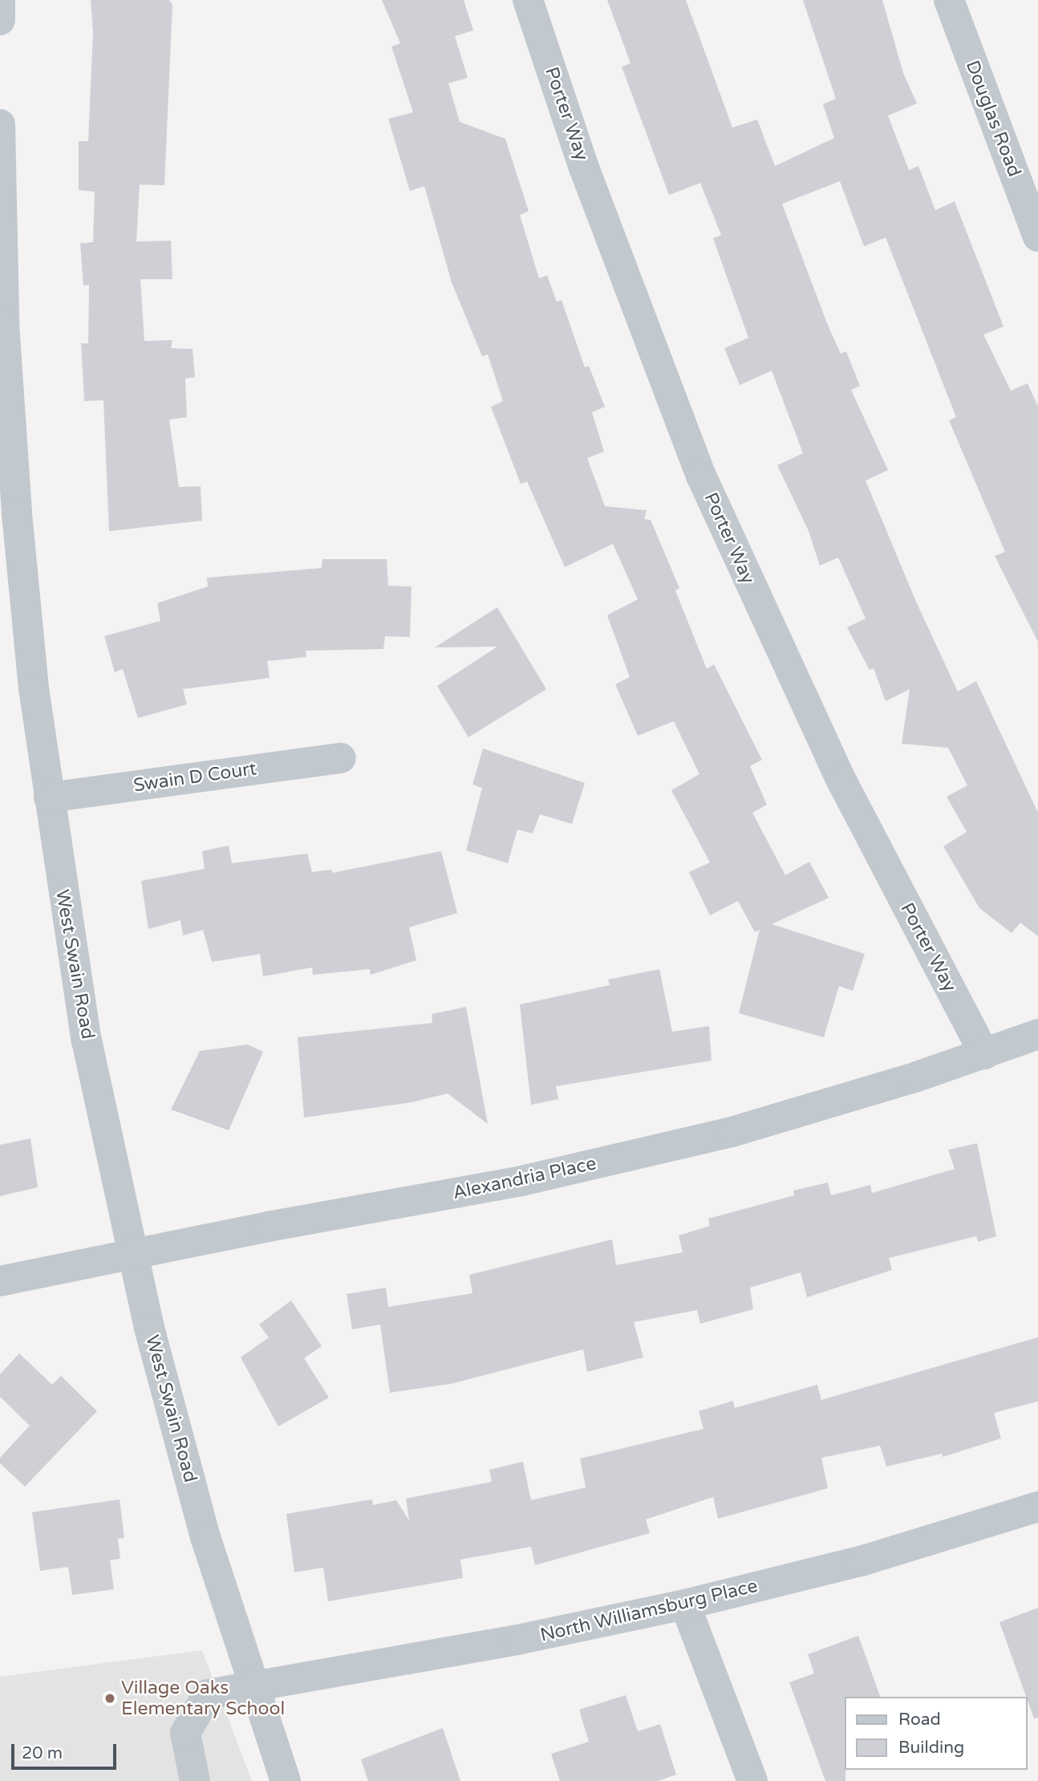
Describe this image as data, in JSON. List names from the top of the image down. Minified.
{"streets":{"street":["Porter Way","Douglas Road","Swain D Court","West Swain Road","Alexandria Place","North Williamsburg Place"]},"crossings":[["Porter Way","Alexandria Place"],["Swain D Court","West Swain Road"],["West Swain Road","Alexandria Place"],["West Swain Road","North Williamsburg Place"]],"places":["Village Oaks Elementary School"],"legend":["Road","Building"],"scale_bar":"20 m"}
